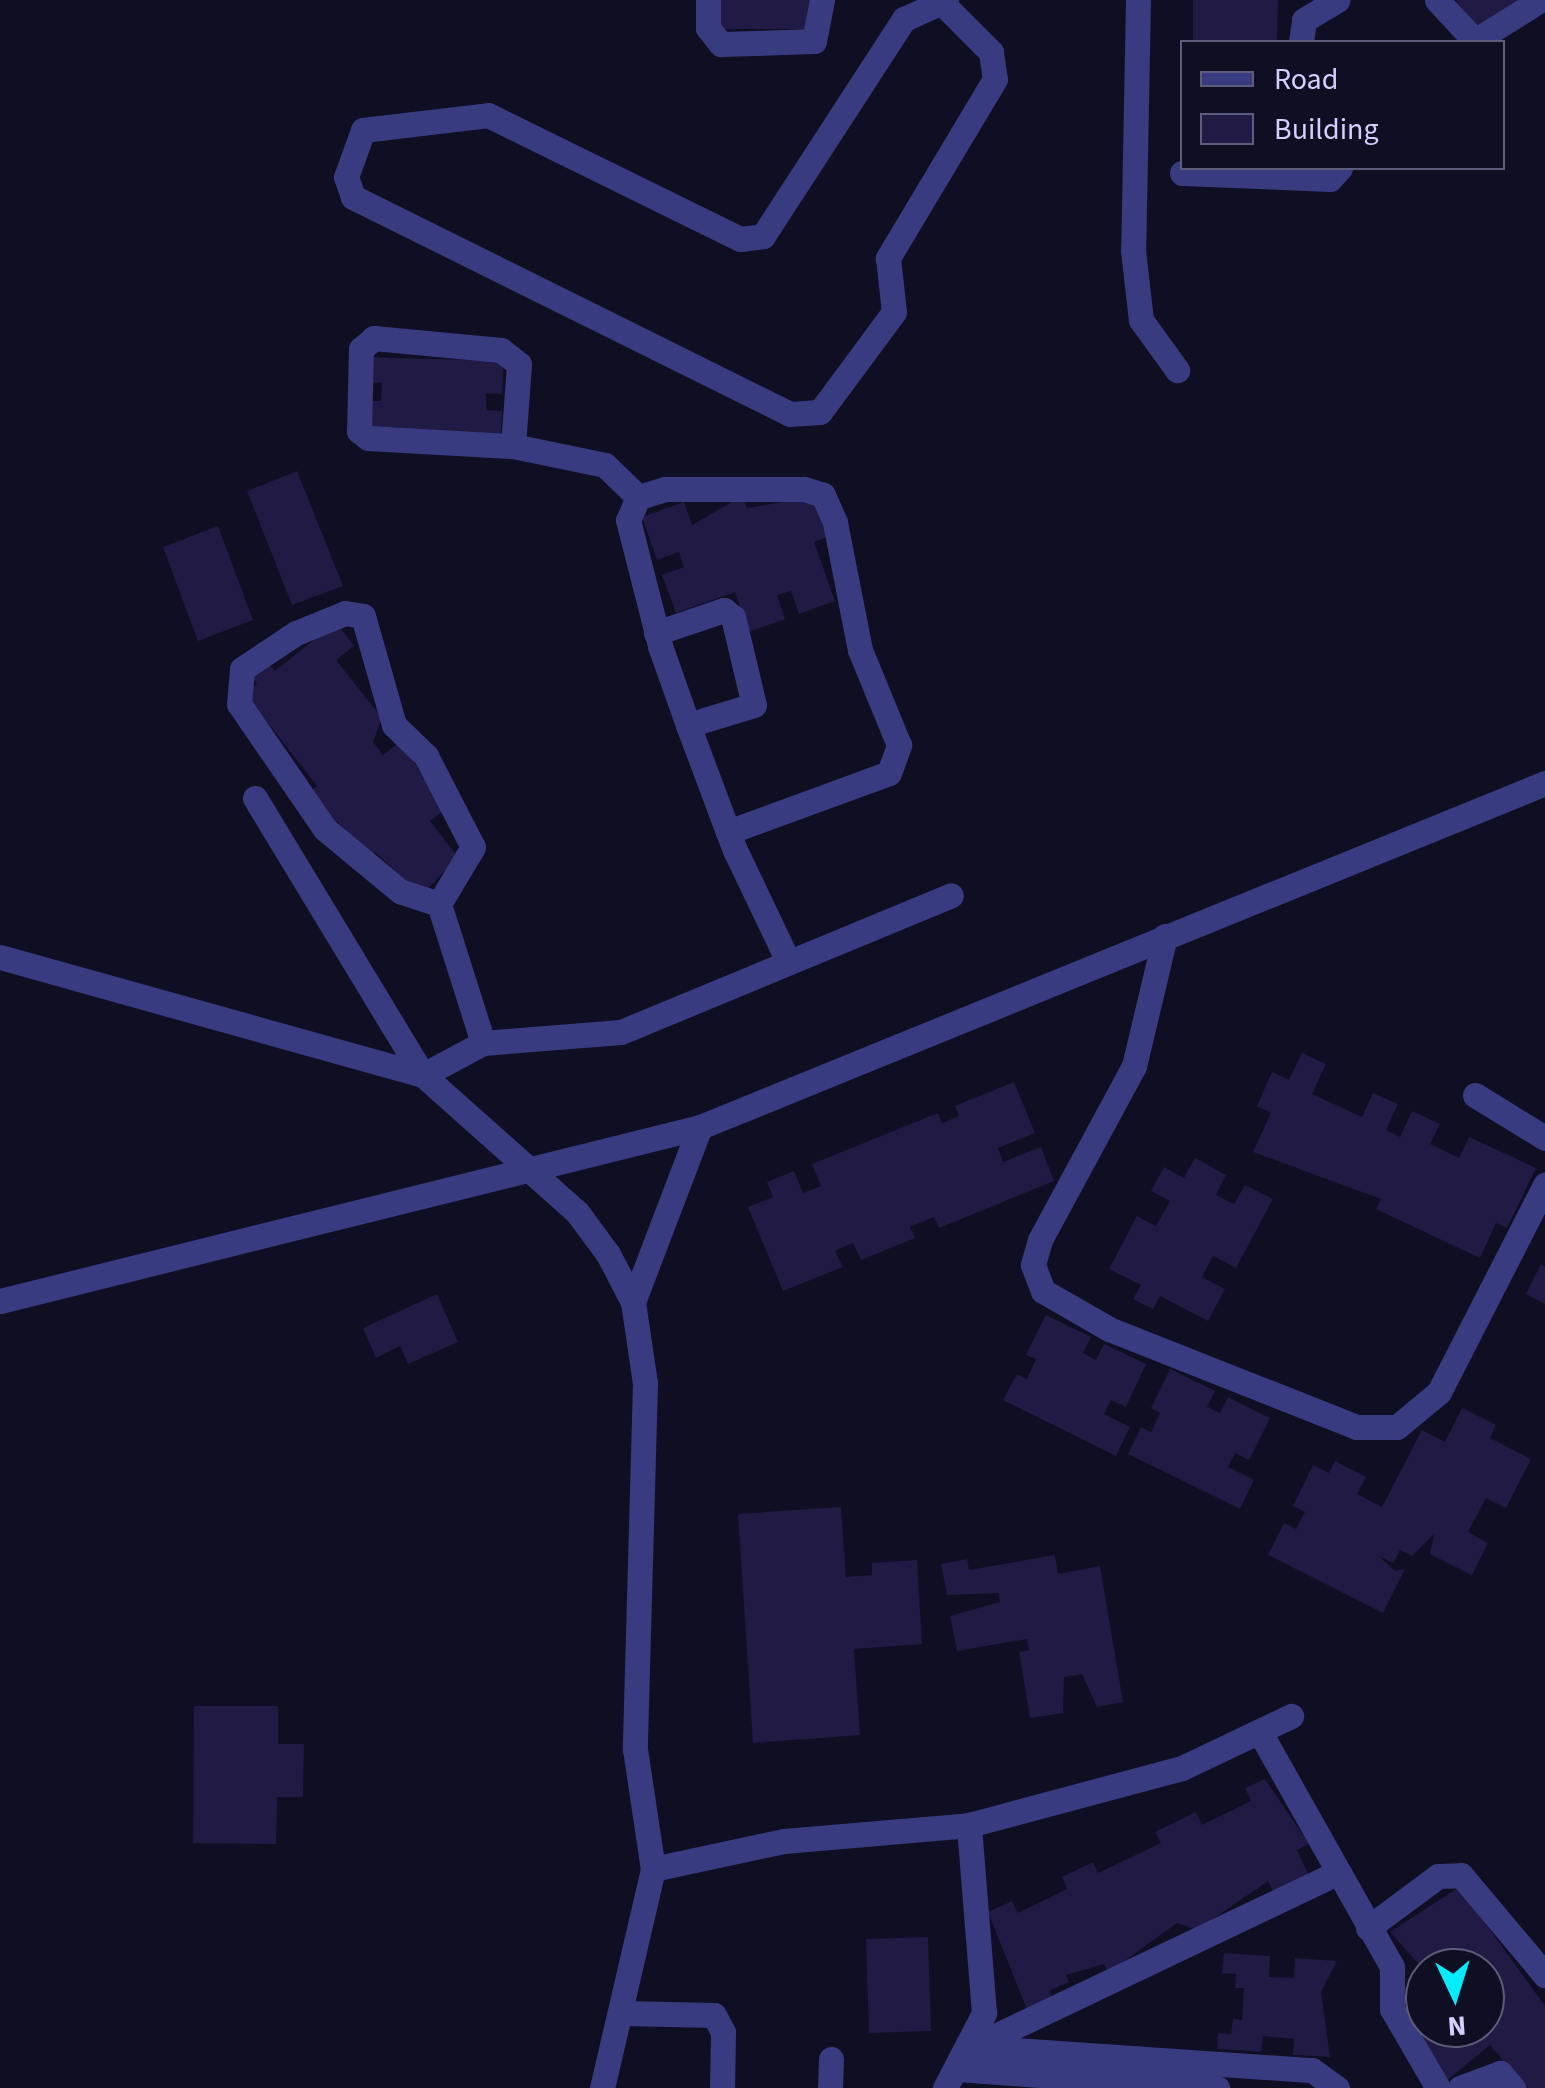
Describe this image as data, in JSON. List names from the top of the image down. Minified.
{"legend":["Road","Building"],"north":"bottom"}
